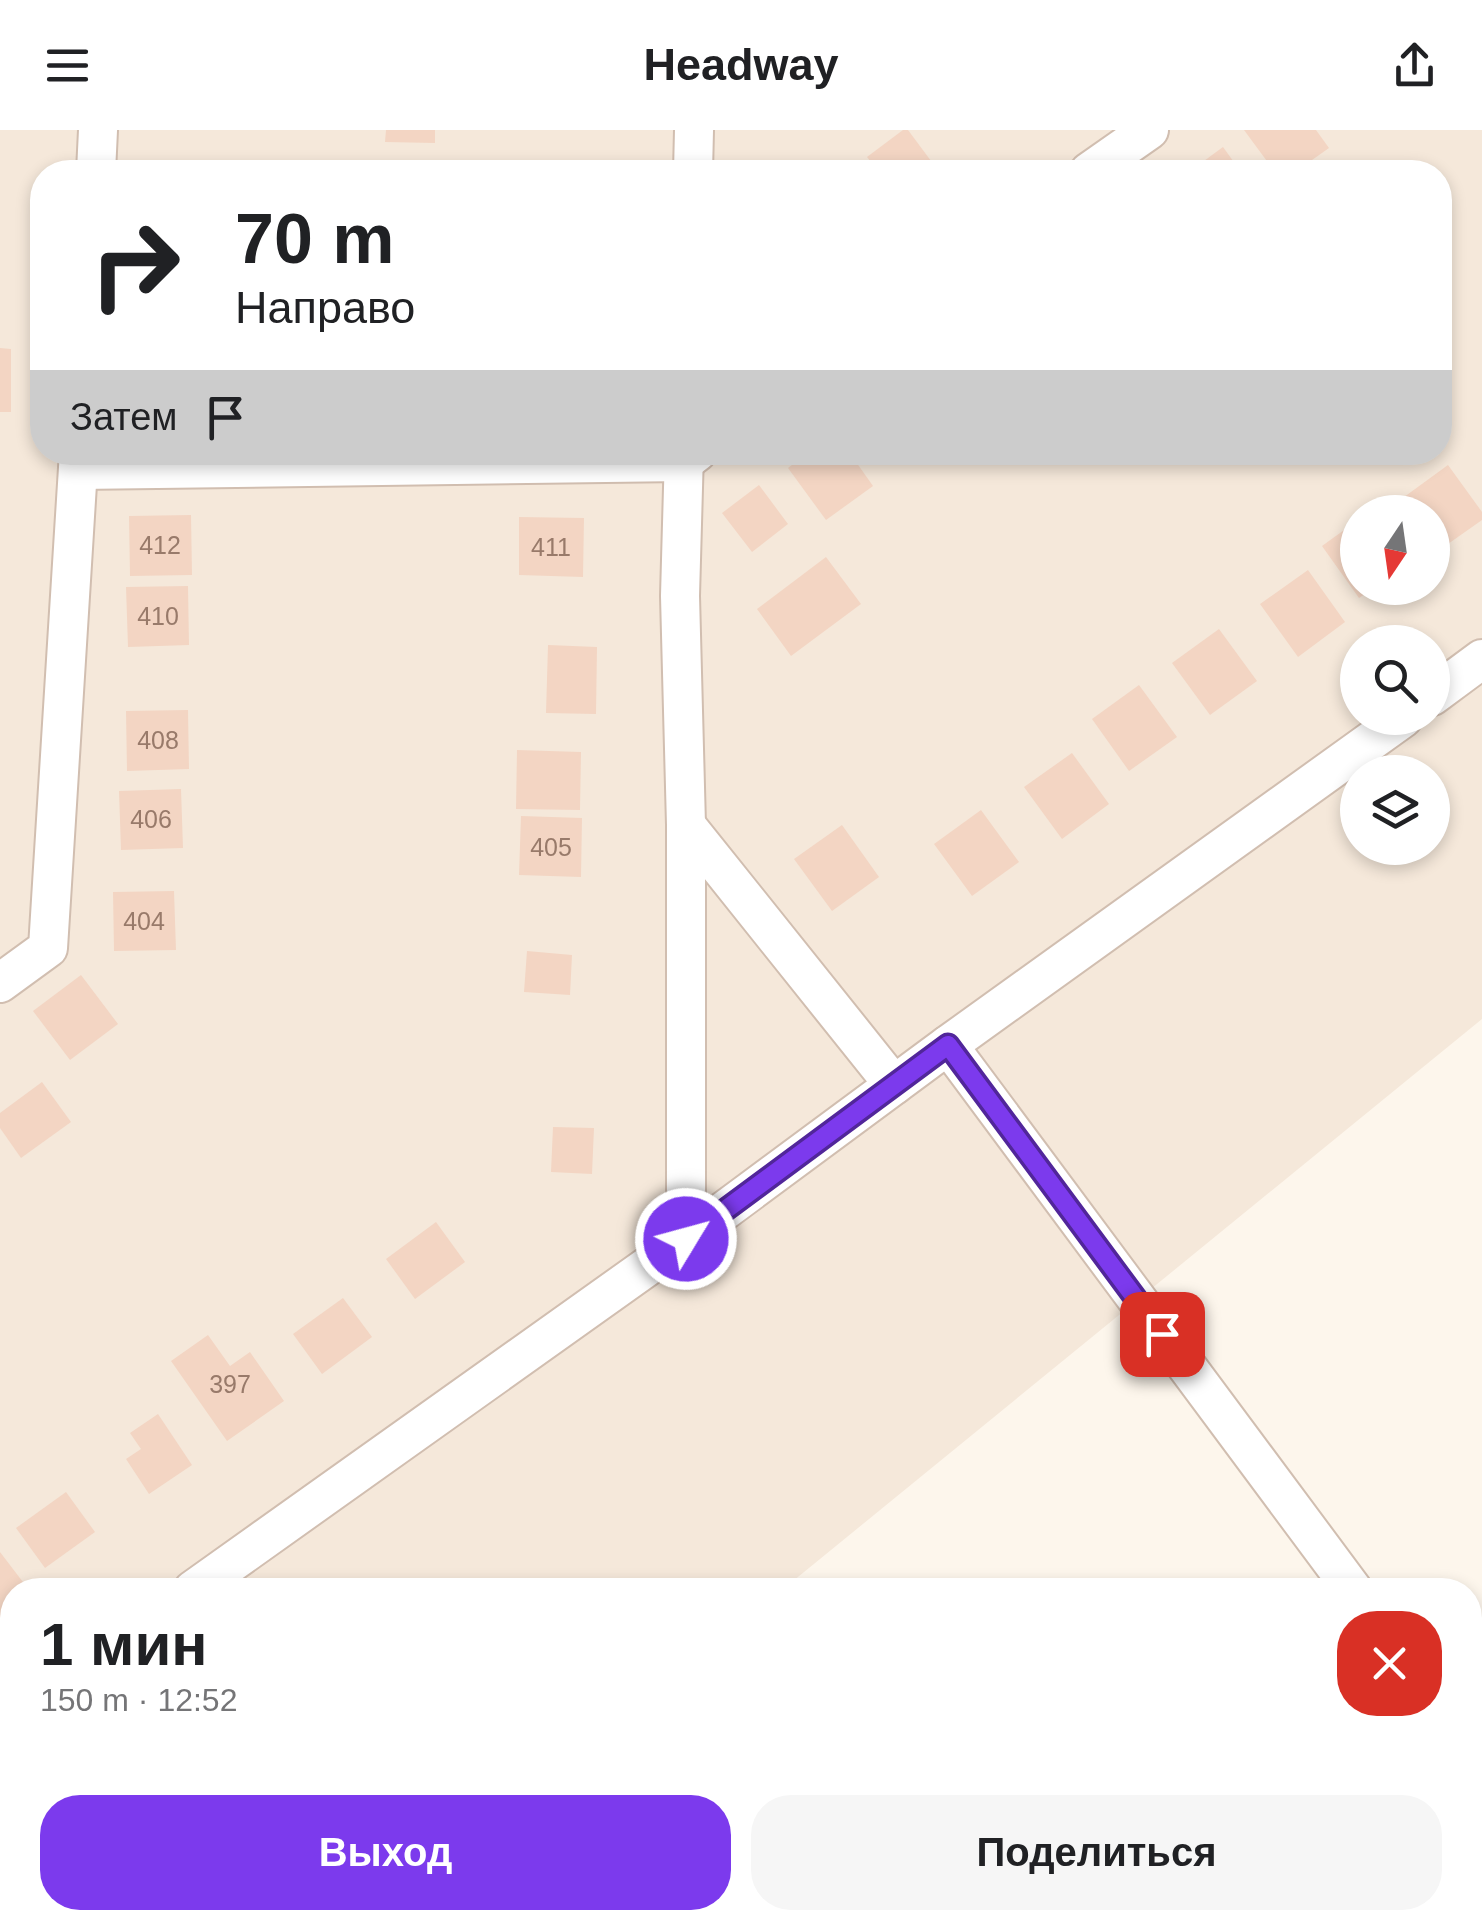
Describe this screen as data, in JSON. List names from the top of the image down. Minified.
{"house_numbers":["412","411","410","408","406","405","404","397"],"north":"bottom","page":{"header":"Headway","turn":["70 m","Направо"],"then":"Затем","heading":["1 мин","150 m · 12:52"],"buttons":["Выход","Поделиться"]}}
